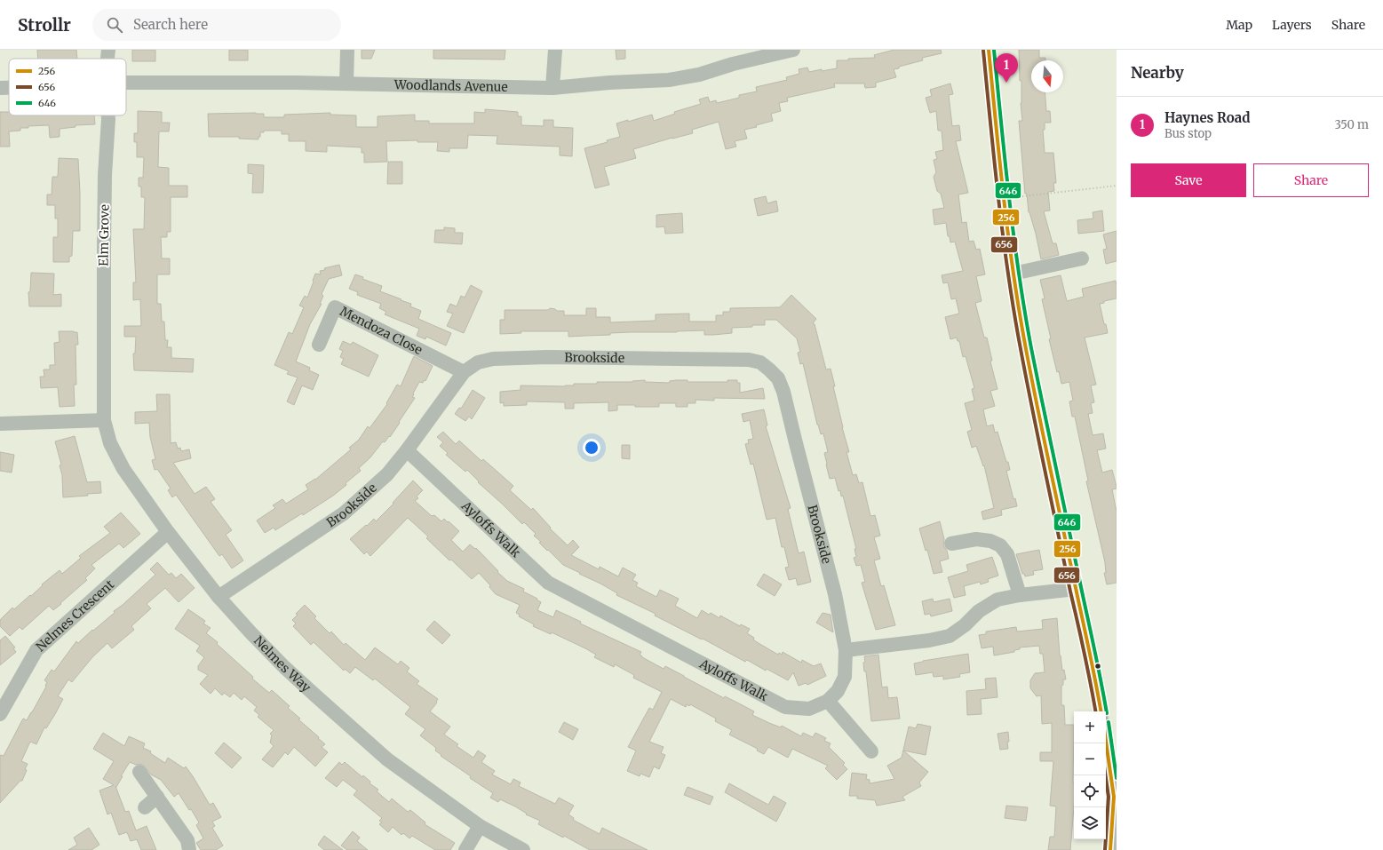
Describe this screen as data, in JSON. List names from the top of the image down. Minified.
{"streets":{"street":["Woodlands Avenue","Elm Grove","Mendoza Close","Brookside","Ayloffs Walk","Nelmes Crescent","Nelmes Way"]},"crossings":[["Elm Grove","Nelmes Way"],["Mendoza Close","Brookside"],["Brookside","Ayloffs Walk"],["Brookside","Nelmes Way"],["Nelmes Crescent","Nelmes Way"]],"lines":["transit line 256","transit line 646","transit line 656"],"legend":["256","656","646"],"north":"bottom","page":{"header":"Strollr","search":"Search here","nav":["Map","Layers","Share"],"heading":"Nearby","pins":"1","list":[{"mark":"1","name":"Haynes Road","note":"Bus stop","value":"350 m"}],"buttons":["Save","Share"],"map_buttons":["+","−"]}}
